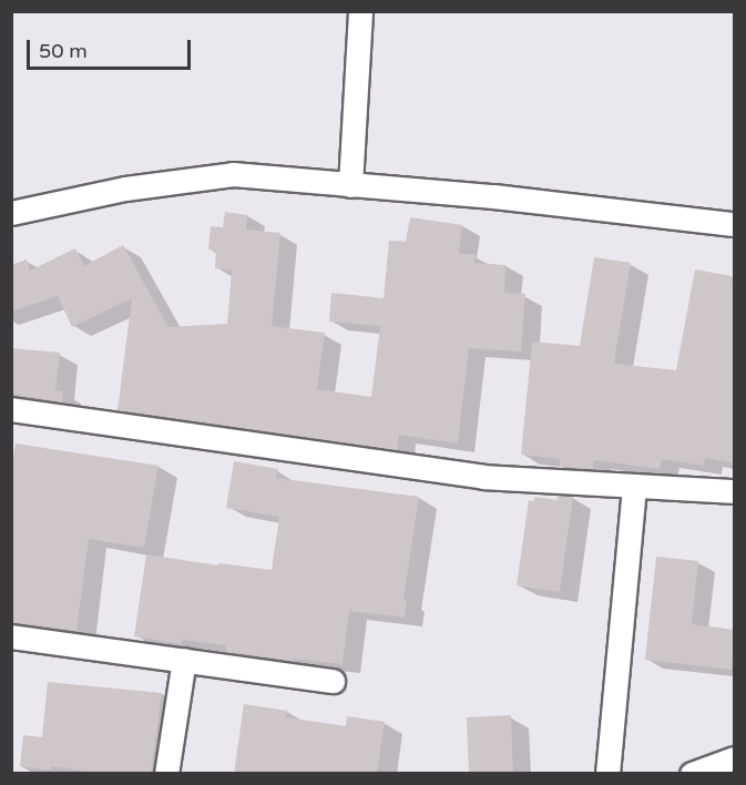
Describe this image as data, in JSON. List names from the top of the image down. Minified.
{"scale_bar":"50 m"}
